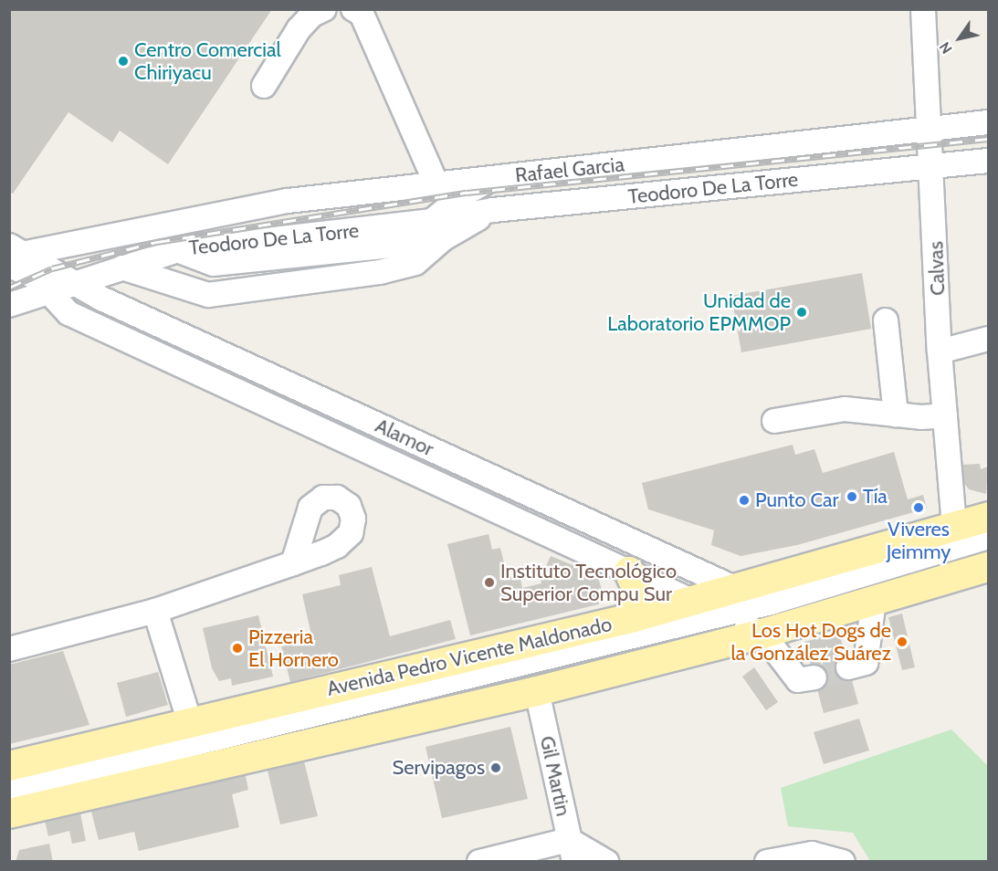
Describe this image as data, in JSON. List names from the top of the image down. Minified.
{"streets":{"main road":["Avenida Pedro Vicente Maldonado"],"street":["Rafael Garcia","Teodoro De La Torre","Calvas","Alamor","Gil Martin"]},"crossings":[["Rafael Garcia","Calvas"],["Rafael Garcia","Alamor"],["Teodoro De La Torre","Calvas"],["Teodoro De La Torre","Alamor"],["Calvas","Avenida Pedro Vicente Maldonado"],["Alamor","Avenida Pedro Vicente Maldonado"]],"places":["Centro Comercial Chiriyacu","Unidad de Laboratorio EPMMOP","Tía","Punto Car","Viveres Jeimmy","Instituto Tecnológico Superior Compu Sur","Los Hot Dogs de la González Suárez","Pizzeria El Hornero","Servipagos"],"north":"bottom left"}
